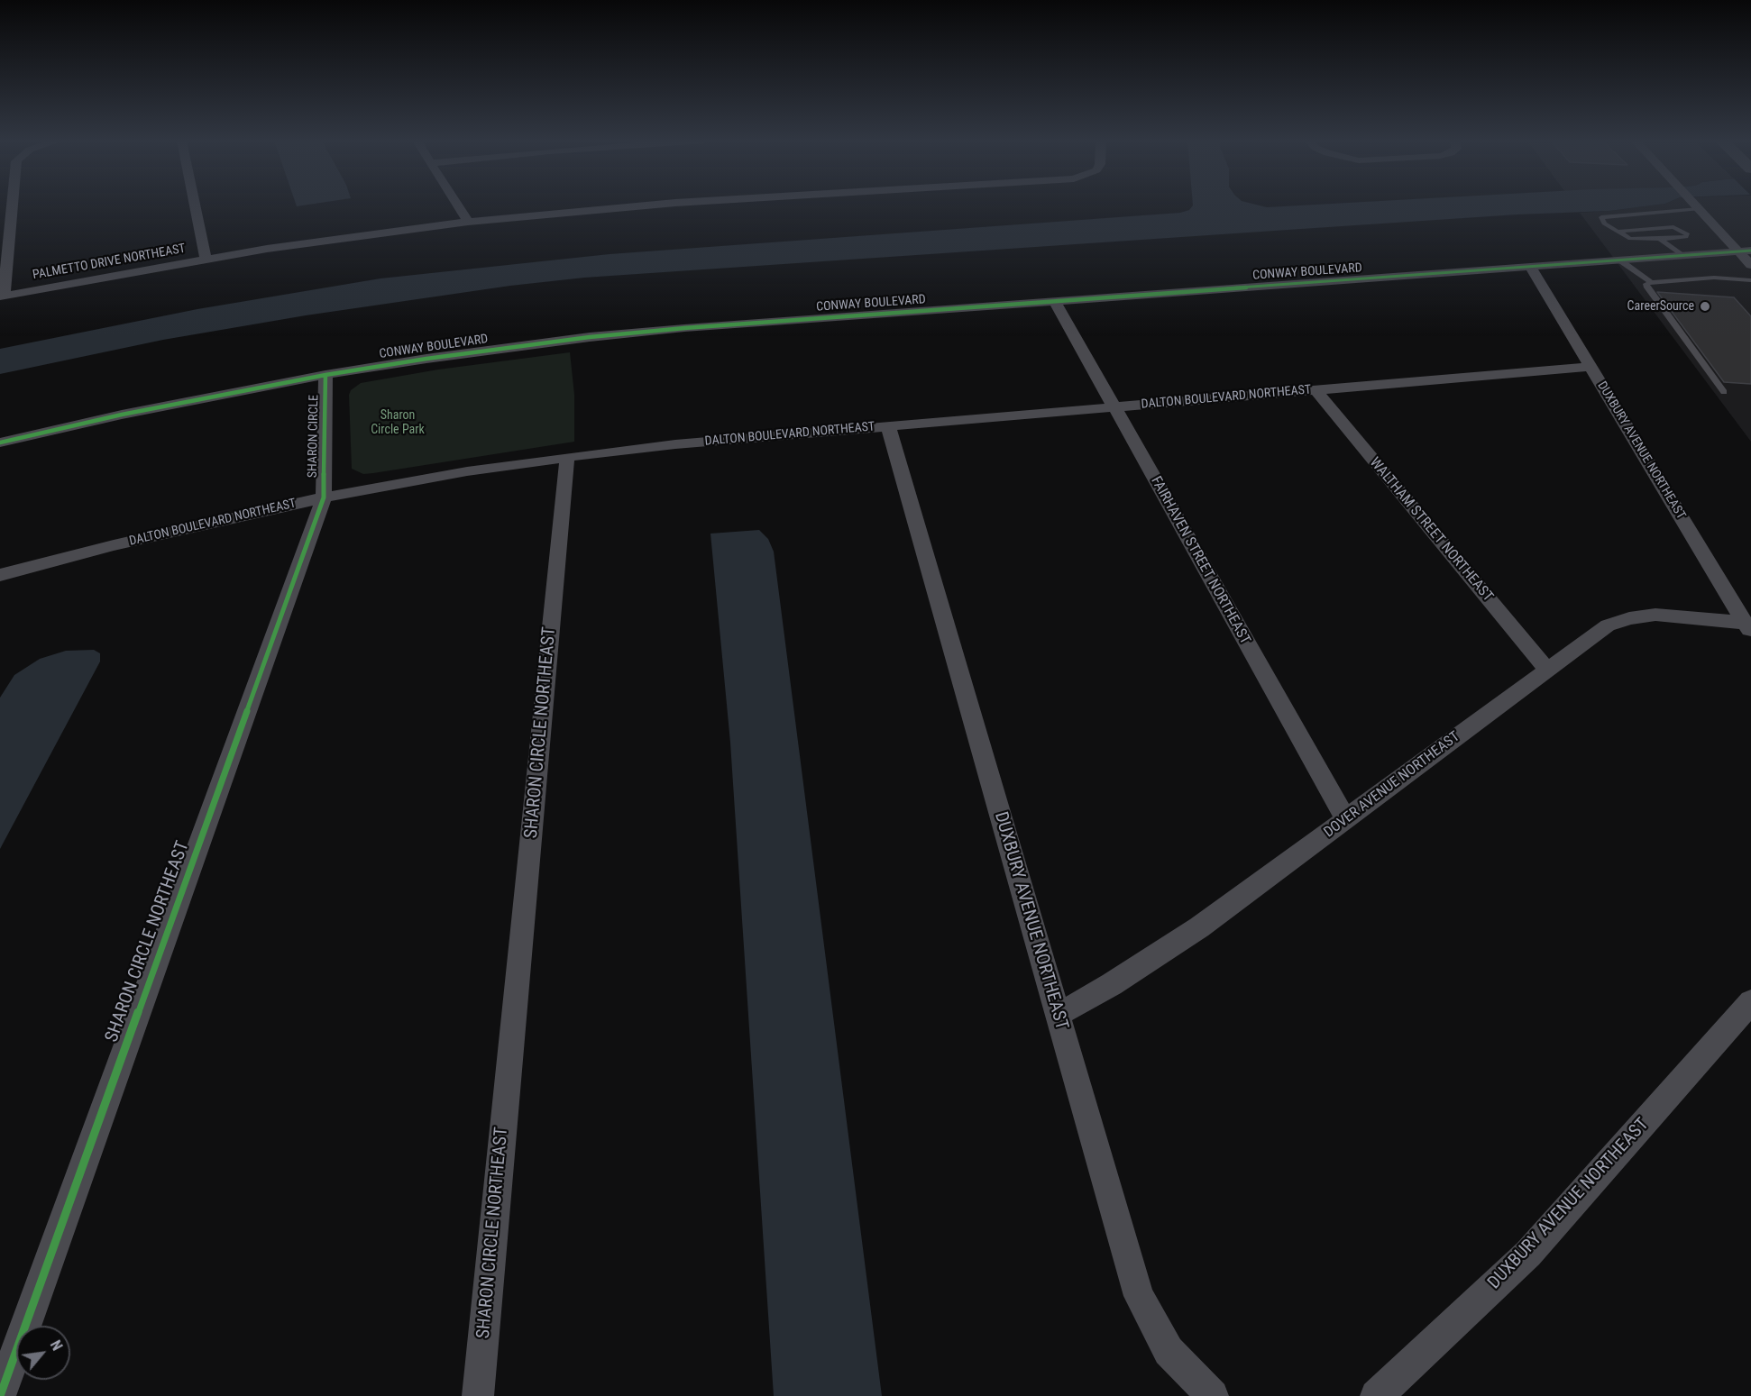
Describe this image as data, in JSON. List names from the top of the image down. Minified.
{"streets":{"street":["PALMETTO DRIVE NORTHEAST","CONWAY BOULEVARD","DALTON BOULEVARD NORTHEAST","SHARON CIRCLE","DUXBURY AVENUE NORTHEAST","WALTHAM STREET NORTHEAST","FAIRHAVEN STREET NORTHEAST","SHARON CIRCLE NORTHEAST","DOVER AVENUE NORTHEAST"]},"crossings":[["CONWAY BOULEVARD","SHARON CIRCLE"],["CONWAY BOULEVARD","DUXBURY AVENUE NORTHEAST"],["CONWAY BOULEVARD","FAIRHAVEN STREET NORTHEAST"],["DALTON BOULEVARD NORTHEAST","SHARON CIRCLE"],["DALTON BOULEVARD NORTHEAST","DUXBURY AVENUE NORTHEAST"],["DALTON BOULEVARD NORTHEAST","WALTHAM STREET NORTHEAST"],["DALTON BOULEVARD NORTHEAST","FAIRHAVEN STREET NORTHEAST"],["DALTON BOULEVARD NORTHEAST","SHARON CIRCLE NORTHEAST"],["SHARON CIRCLE","SHARON CIRCLE NORTHEAST"],["DUXBURY AVENUE NORTHEAST","DOVER AVENUE NORTHEAST"],["WALTHAM STREET NORTHEAST","DOVER AVENUE NORTHEAST"],["FAIRHAVEN STREET NORTHEAST","DOVER AVENUE NORTHEAST"]],"parks":["Sharon Circle Park"],"places":["CareerSource"],"north":"top right"}
